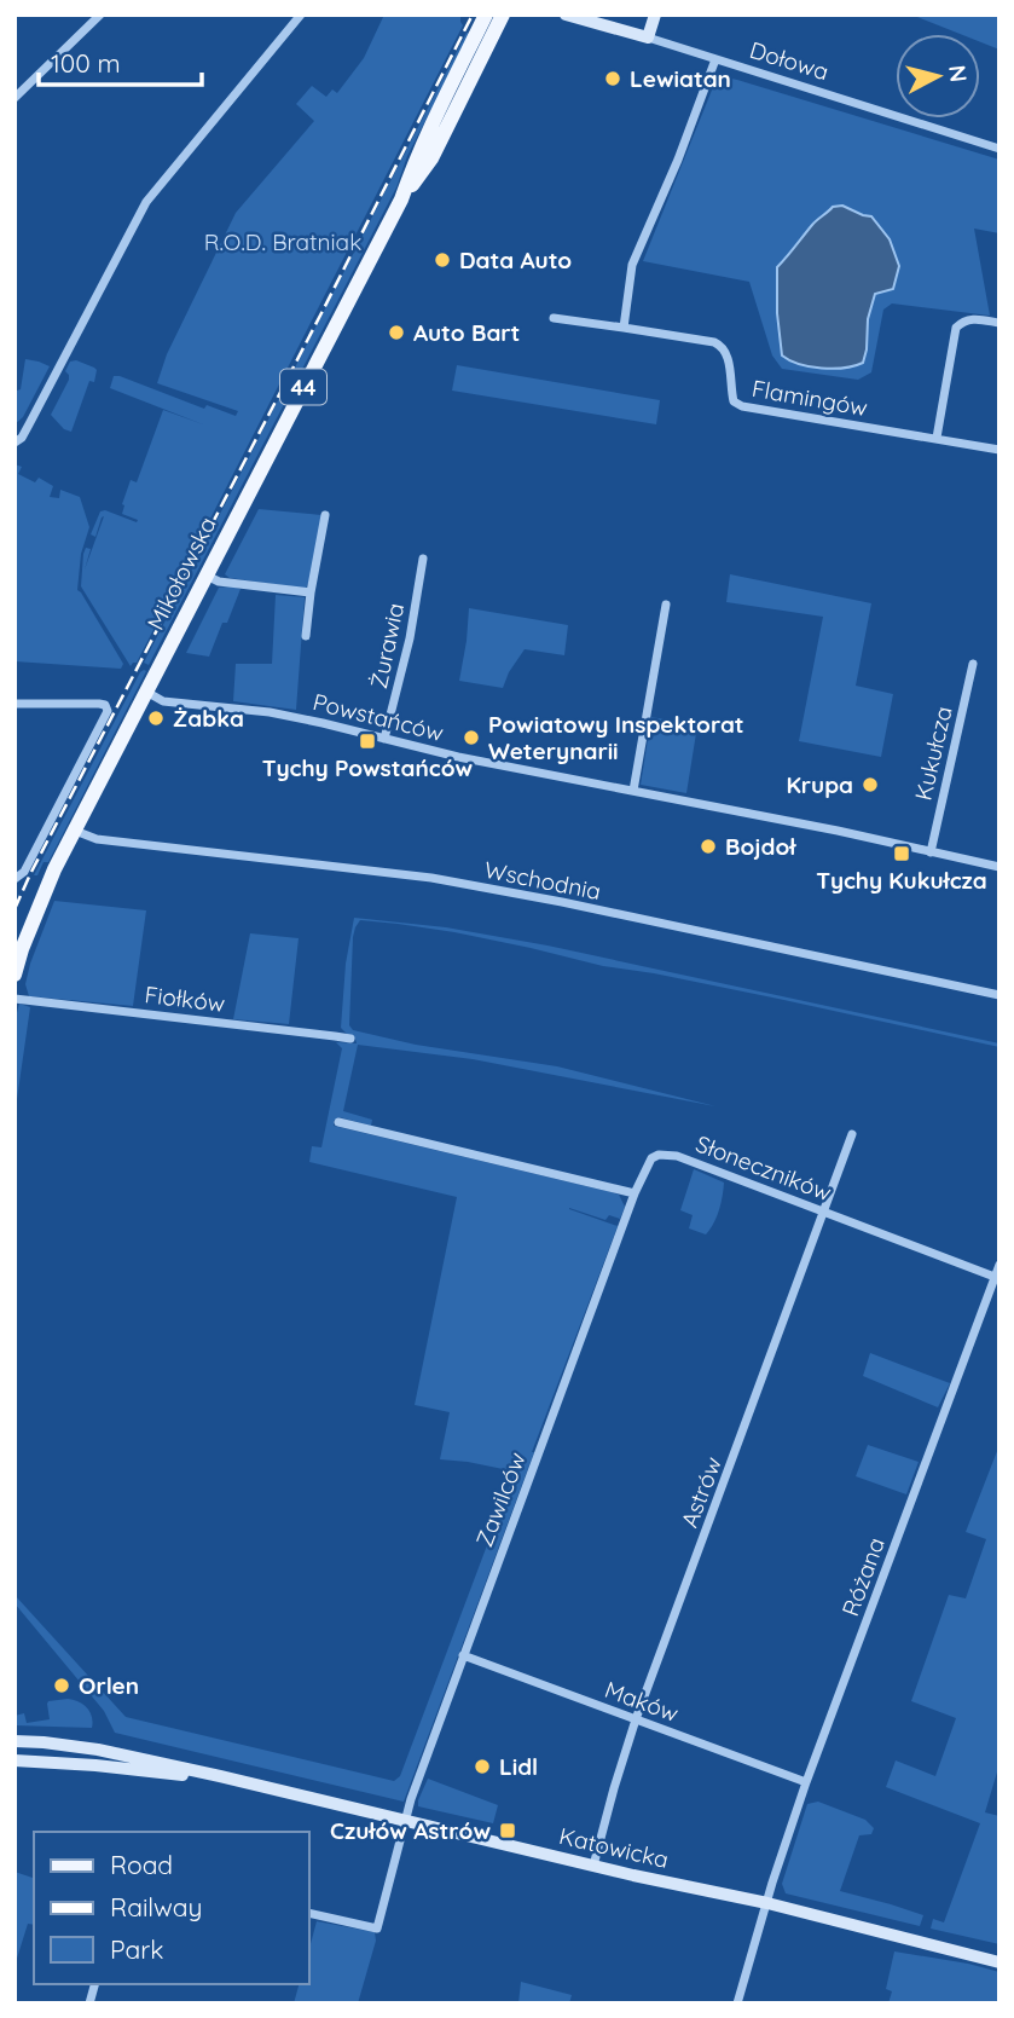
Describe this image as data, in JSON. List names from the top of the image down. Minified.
{"streets":{"main road":["Dołowa","44","Mikołowska","Katowicka"],"street":["Flamingów","Żurawia","Powstańców","Kukułcza","Wschodnia","Fiołków","Słoneczników","Astrów","Zawilców","Różana","Maków"]},"crossings":[["Mikołowska","Powstańców"],["Mikołowska","Wschodnia"],["Żurawia","Powstańców"],["Powstańców","Kukułcza"],["Słoneczników","Astrów"],["Słoneczników","Zawilców"],["Słoneczników","Różana"],["Astrów","Maków"],["Astrów","Katowicka"],["Zawilców","Maków"],["Zawilców","Katowicka"],["Różana","Maków"],["Różana","Katowicka"]],"parks":["R.O.D. Bratniak"],"places":{"other":["Lewiatan","Data Auto","Auto Bart","Żabka","Powiatowy Inspektorat Weterynarii","Krupa","Bojdoł","Orlen","Lidl"],"transit":["Tychy Powstańców","Tychy Kukułcza","Czułów Astrów"]},"legend":["Road","Railway","Park"],"scale_bar":"100 m","north":"right"}
